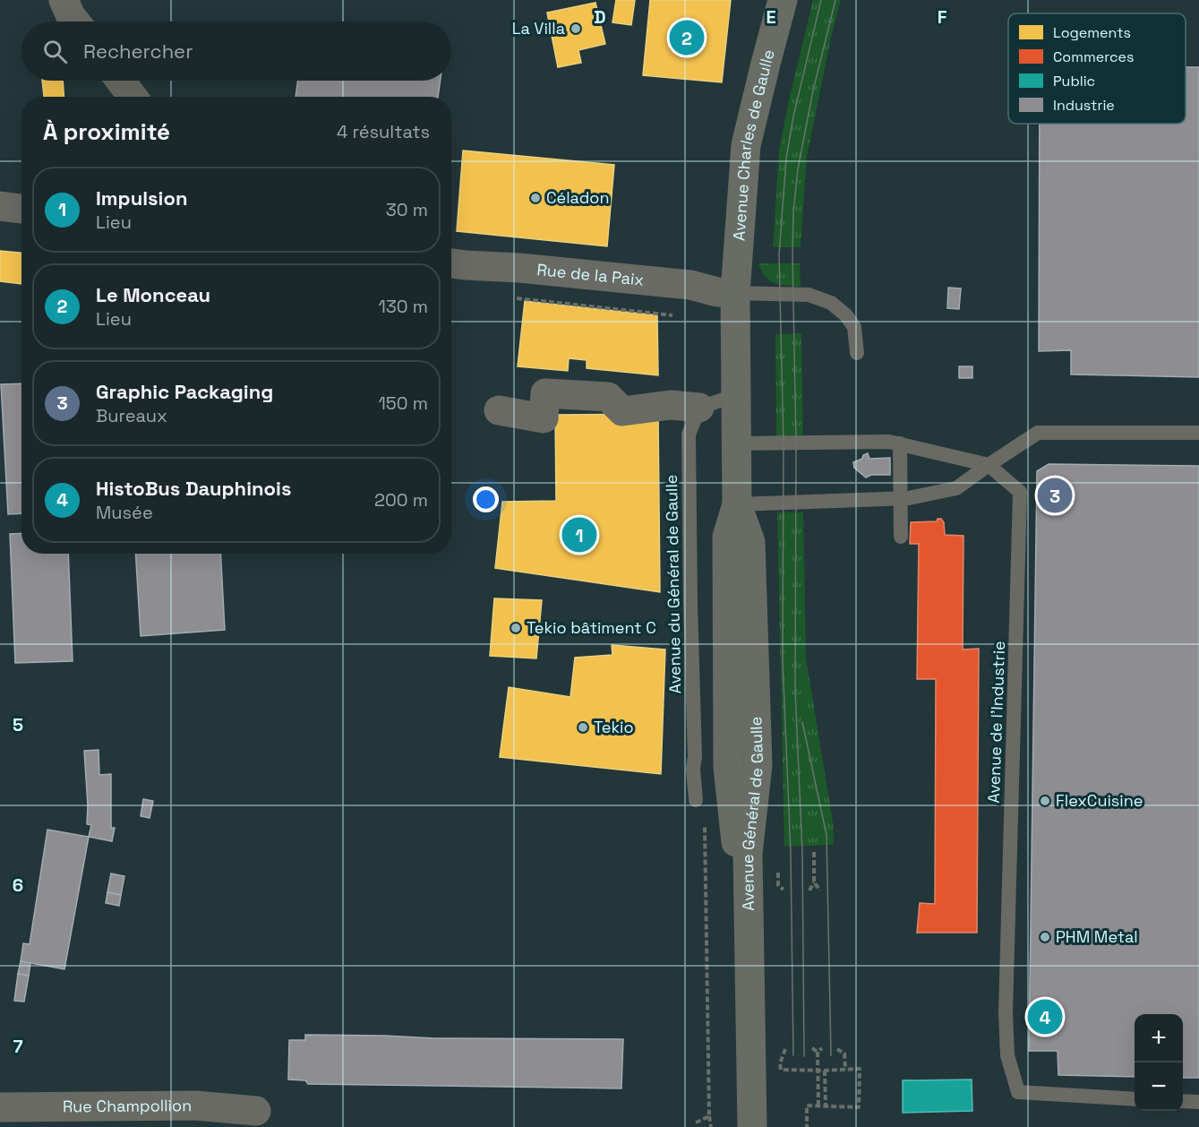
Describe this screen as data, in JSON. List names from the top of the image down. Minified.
{"streets":{"main road":["Avenue Charles de Gaulle","Avenue Général de Gaulle"],"street":["Rue de la Paix","Rue Champollion"],"lane":["Avenue du Général de Gaulle","Avenue de l'Industrie"]},"crossings":[["Avenue Charles de Gaulle","Rue de la Paix"],["Avenue Charles de Gaulle","Avenue Général de Gaulle"],["Rue de la Paix","Avenue Général de Gaulle"]],"places":["La Villa","Céladon","Tekio bâtiment C","Tekio","FlexCuisine","PHM Metal"],"legend":["Logements","Commerces","Public","Industrie"],"page":{"pins":["2","3","1","4"],"search":"Rechercher","heading":["À proximité","4 résultats"],"list":[{"mark":"1","name":"Impulsion","note":"Lieu","value":"30 m"},{"mark":"2","name":"Le Monceau","note":"Lieu","value":"130 m"},{"mark":"3","name":"Graphic Packaging","note":"Bureaux","value":"150 m"},{"mark":"4","name":"HistoBus Dauphinois","note":"Musée","value":"200 m"}],"map_buttons":["+","−"]},"grid":{"columns":["D","E","F"],"rows":["5","6","7"]}}
